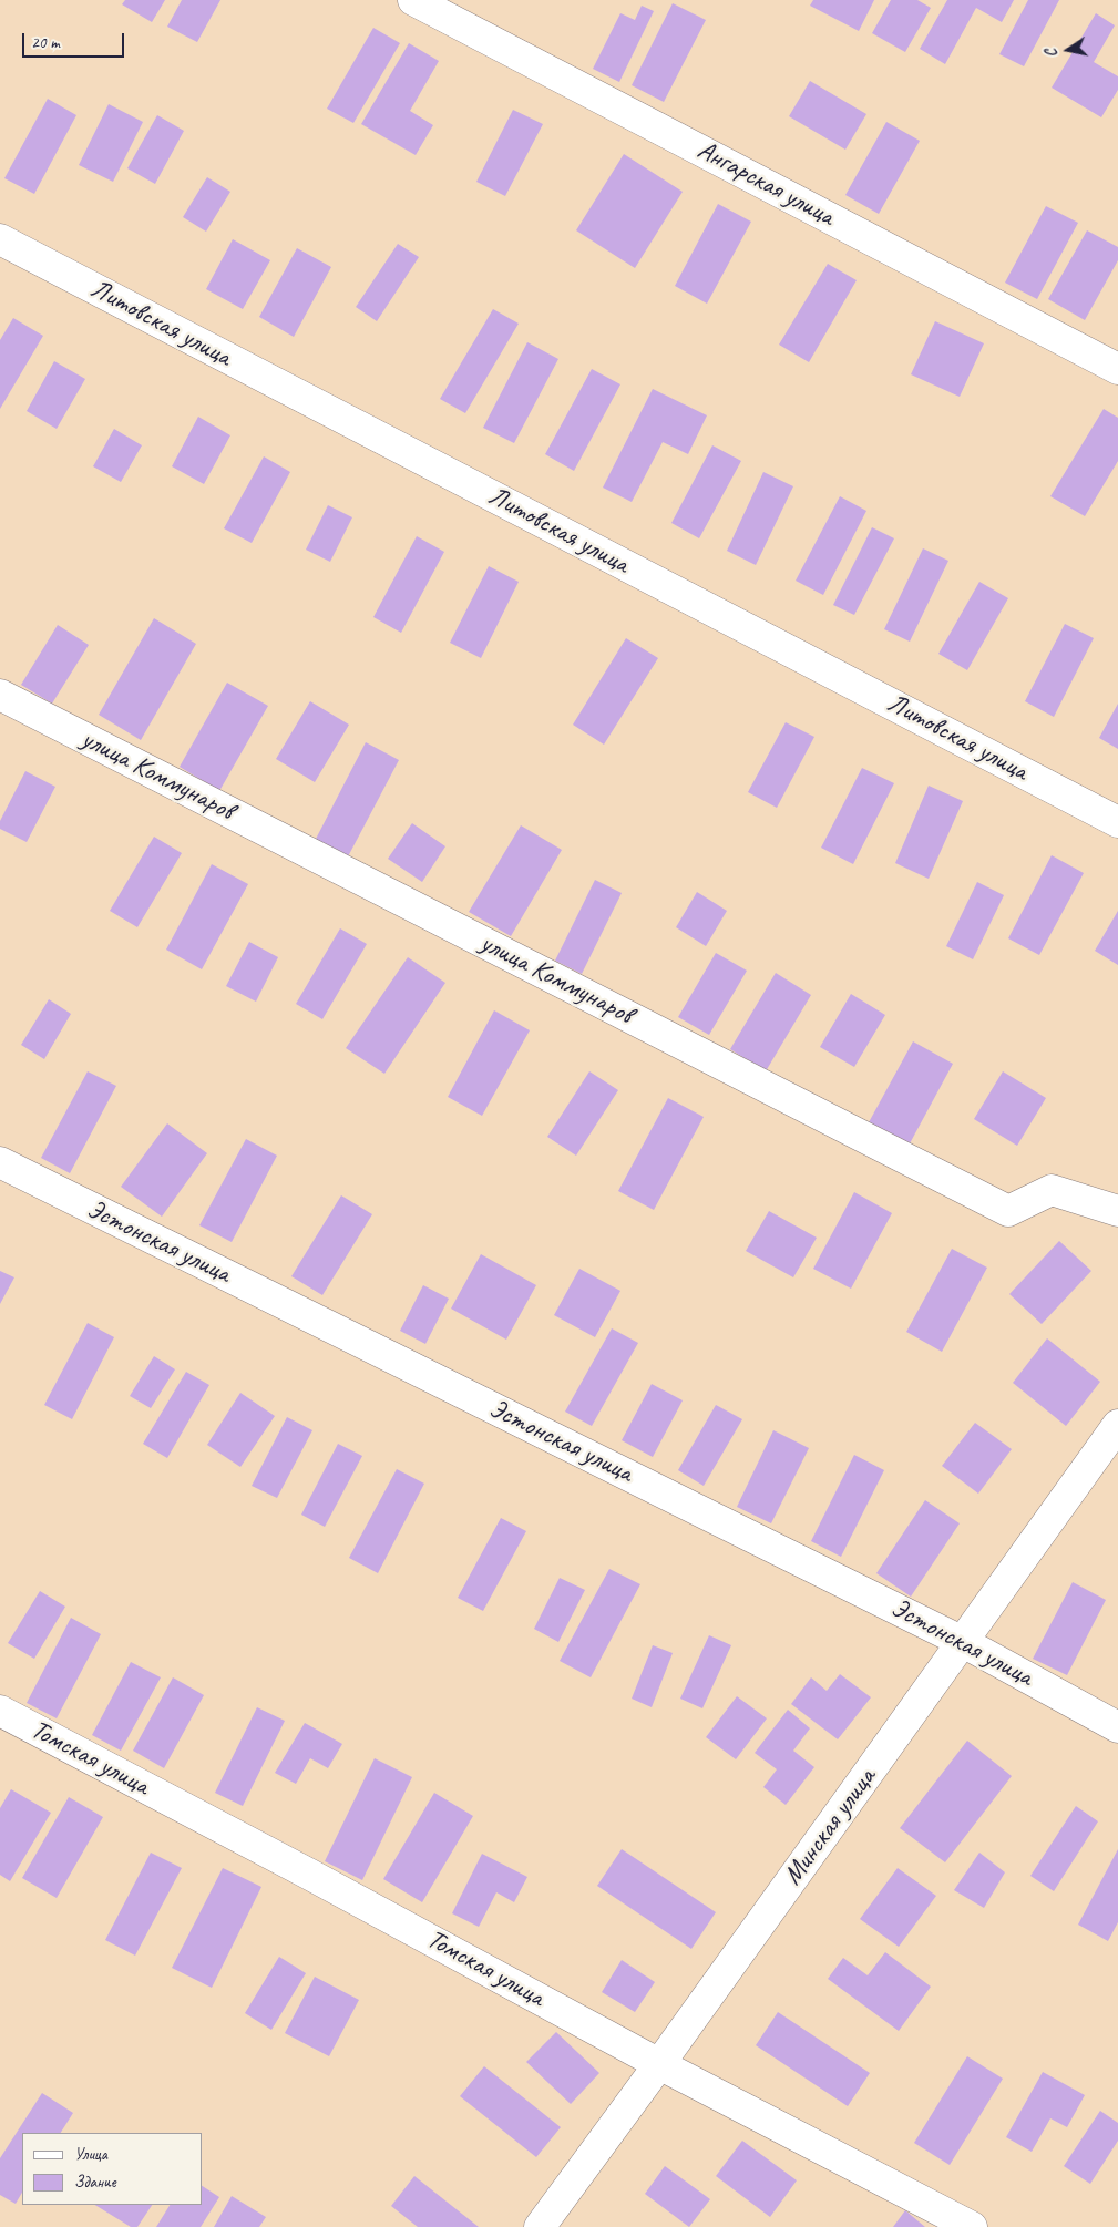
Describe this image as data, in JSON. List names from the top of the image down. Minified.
{"streets":{"street":["Ангарская улица","Литовская улица","улица Коммунаров","Эстонская улица","Томская улица","Минская улица"]},"crossings":[["Эстонская улица","Минская улица"],["Томская улица","Минская улица"]],"legend":["Улица","Здание"],"scale_bar":"20 m","north":"left"}
